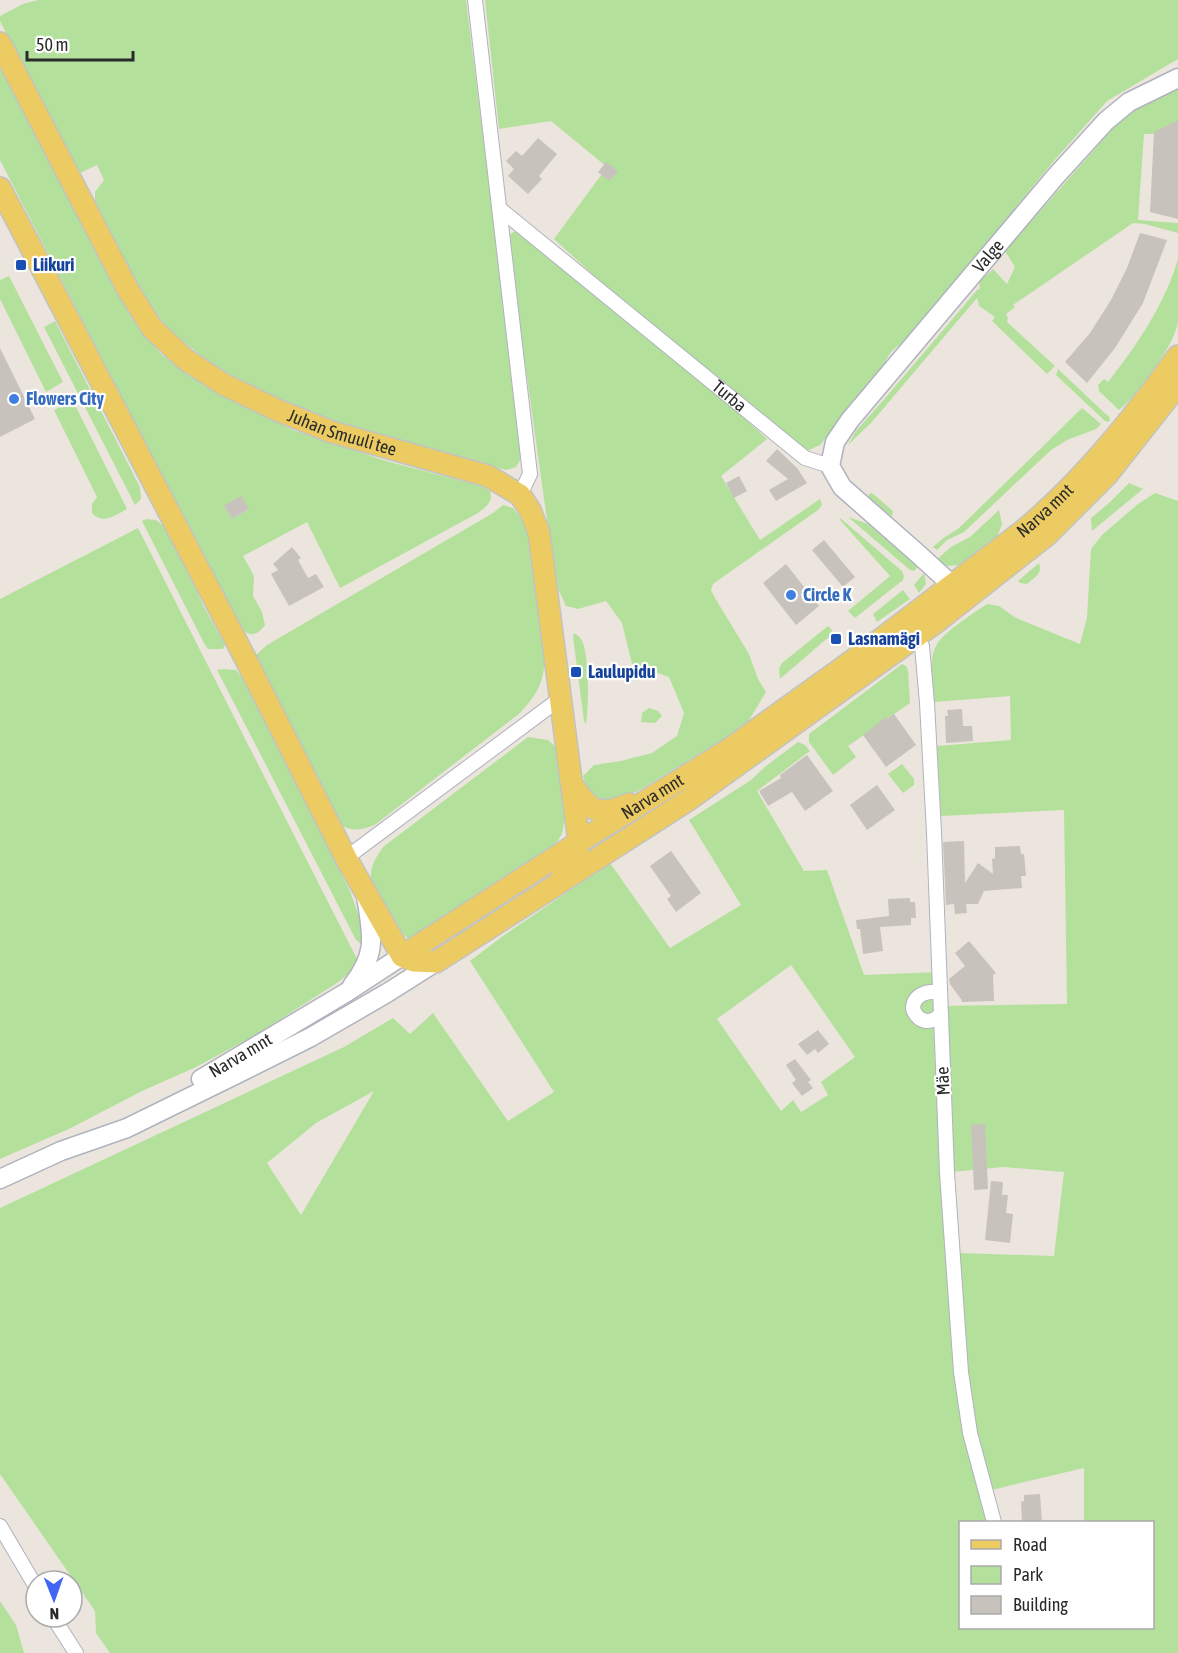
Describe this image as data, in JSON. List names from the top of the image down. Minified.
{"streets":{"main road":["Valge","Juhan Smuuli tee","Narva mnt"],"street":["Turba","Mäe"]},"crossings":[["Valge","Turba"],["Narva mnt","Mäe"]],"places":{"transit":["Liikuri","Lasnamägi","Laulupidu"],"other":["Flowers City","Circle K"]},"legend":["Road","Park","Building"],"scale_bar":"50 m","north":"bottom"}
